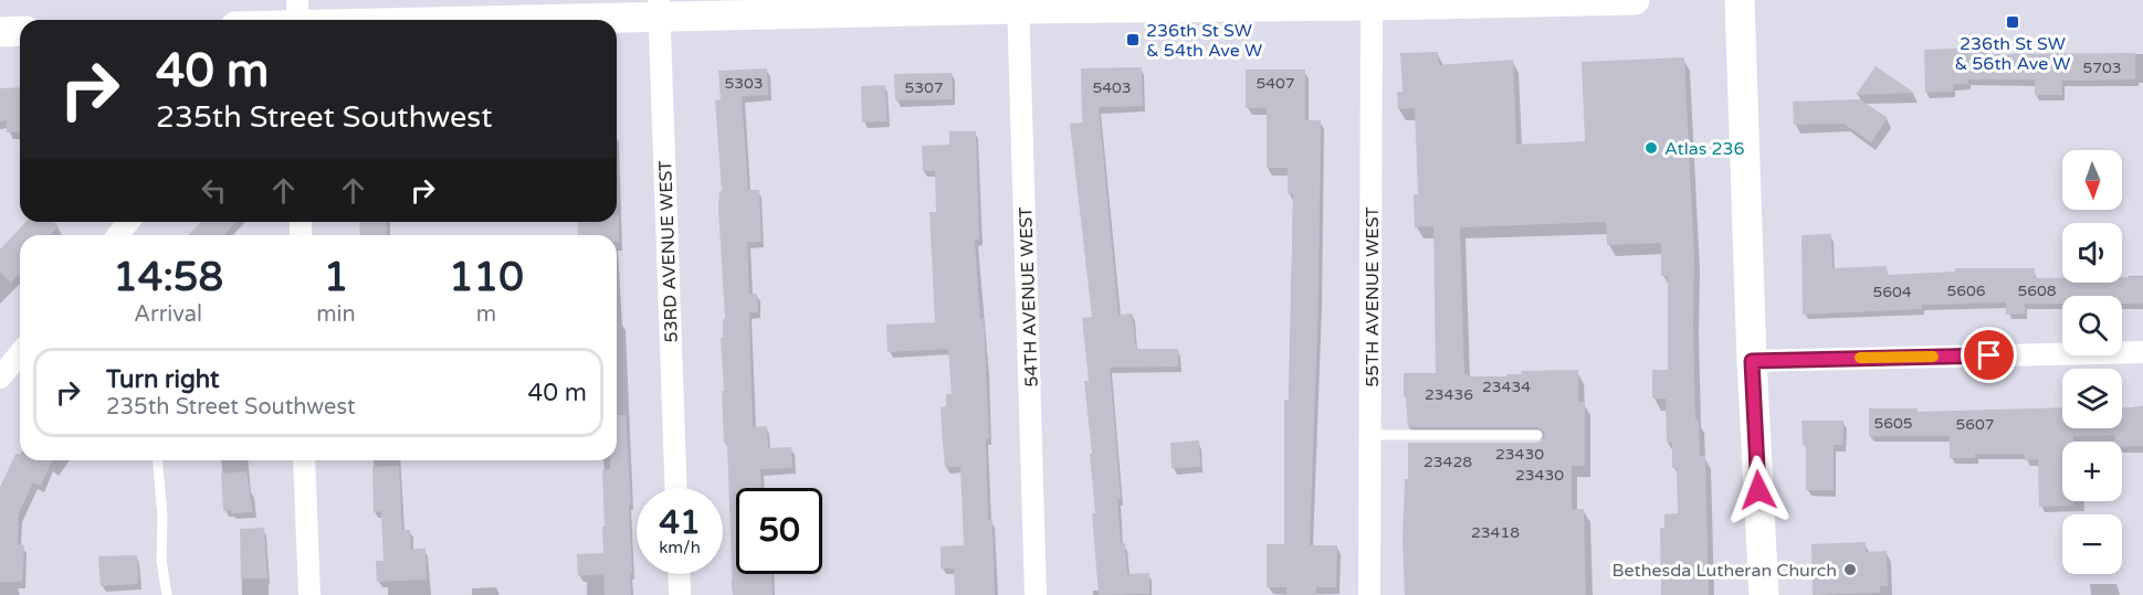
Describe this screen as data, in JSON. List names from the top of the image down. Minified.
{"streets":{"street":["53RD AVENUE WEST","54TH AVENUE WEST","55TH AVENUE WEST"]},"places":{"transit":["236th St SW & 56th Ave W","236th St SW & 54th Ave W"],"other":["Atlas 236","Bethesda Lutheran Church"]},"house_numbers":["5703","5303","5407","5307","5403","5606","5608","5604","23434","23436","5605","5607","23430","23428","23430","23418"],"north":"bottom","page":{"turn":["40 m","235th Street Southwest"],"map_buttons":["+","−"],"eta":["14:58","Arrival","1","min","110","m"],"list":[{"name":"Turn right","note":"235th Street Southwest","value":"40 m"}],"speed":"41 km/h","limit":"50"}}
